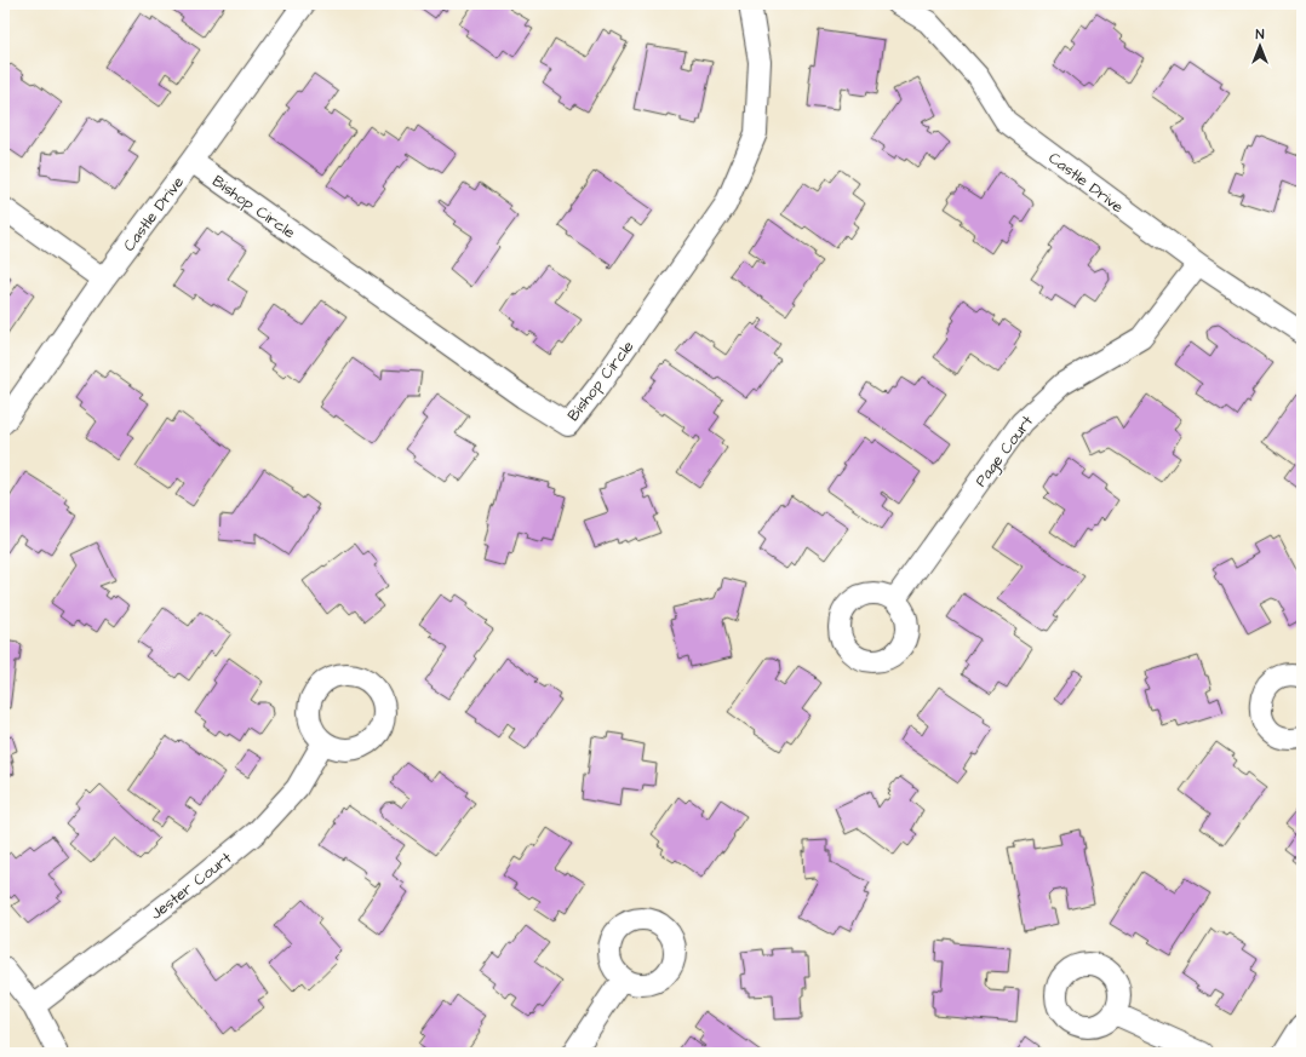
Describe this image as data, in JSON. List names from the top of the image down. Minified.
{"streets":{"street":["Castle Drive","Bishop Circle","Page Court","Jester Court"]},"crossings":[["Castle Drive","Bishop Circle"],["Castle Drive","Page Court"]],"north":"top"}
